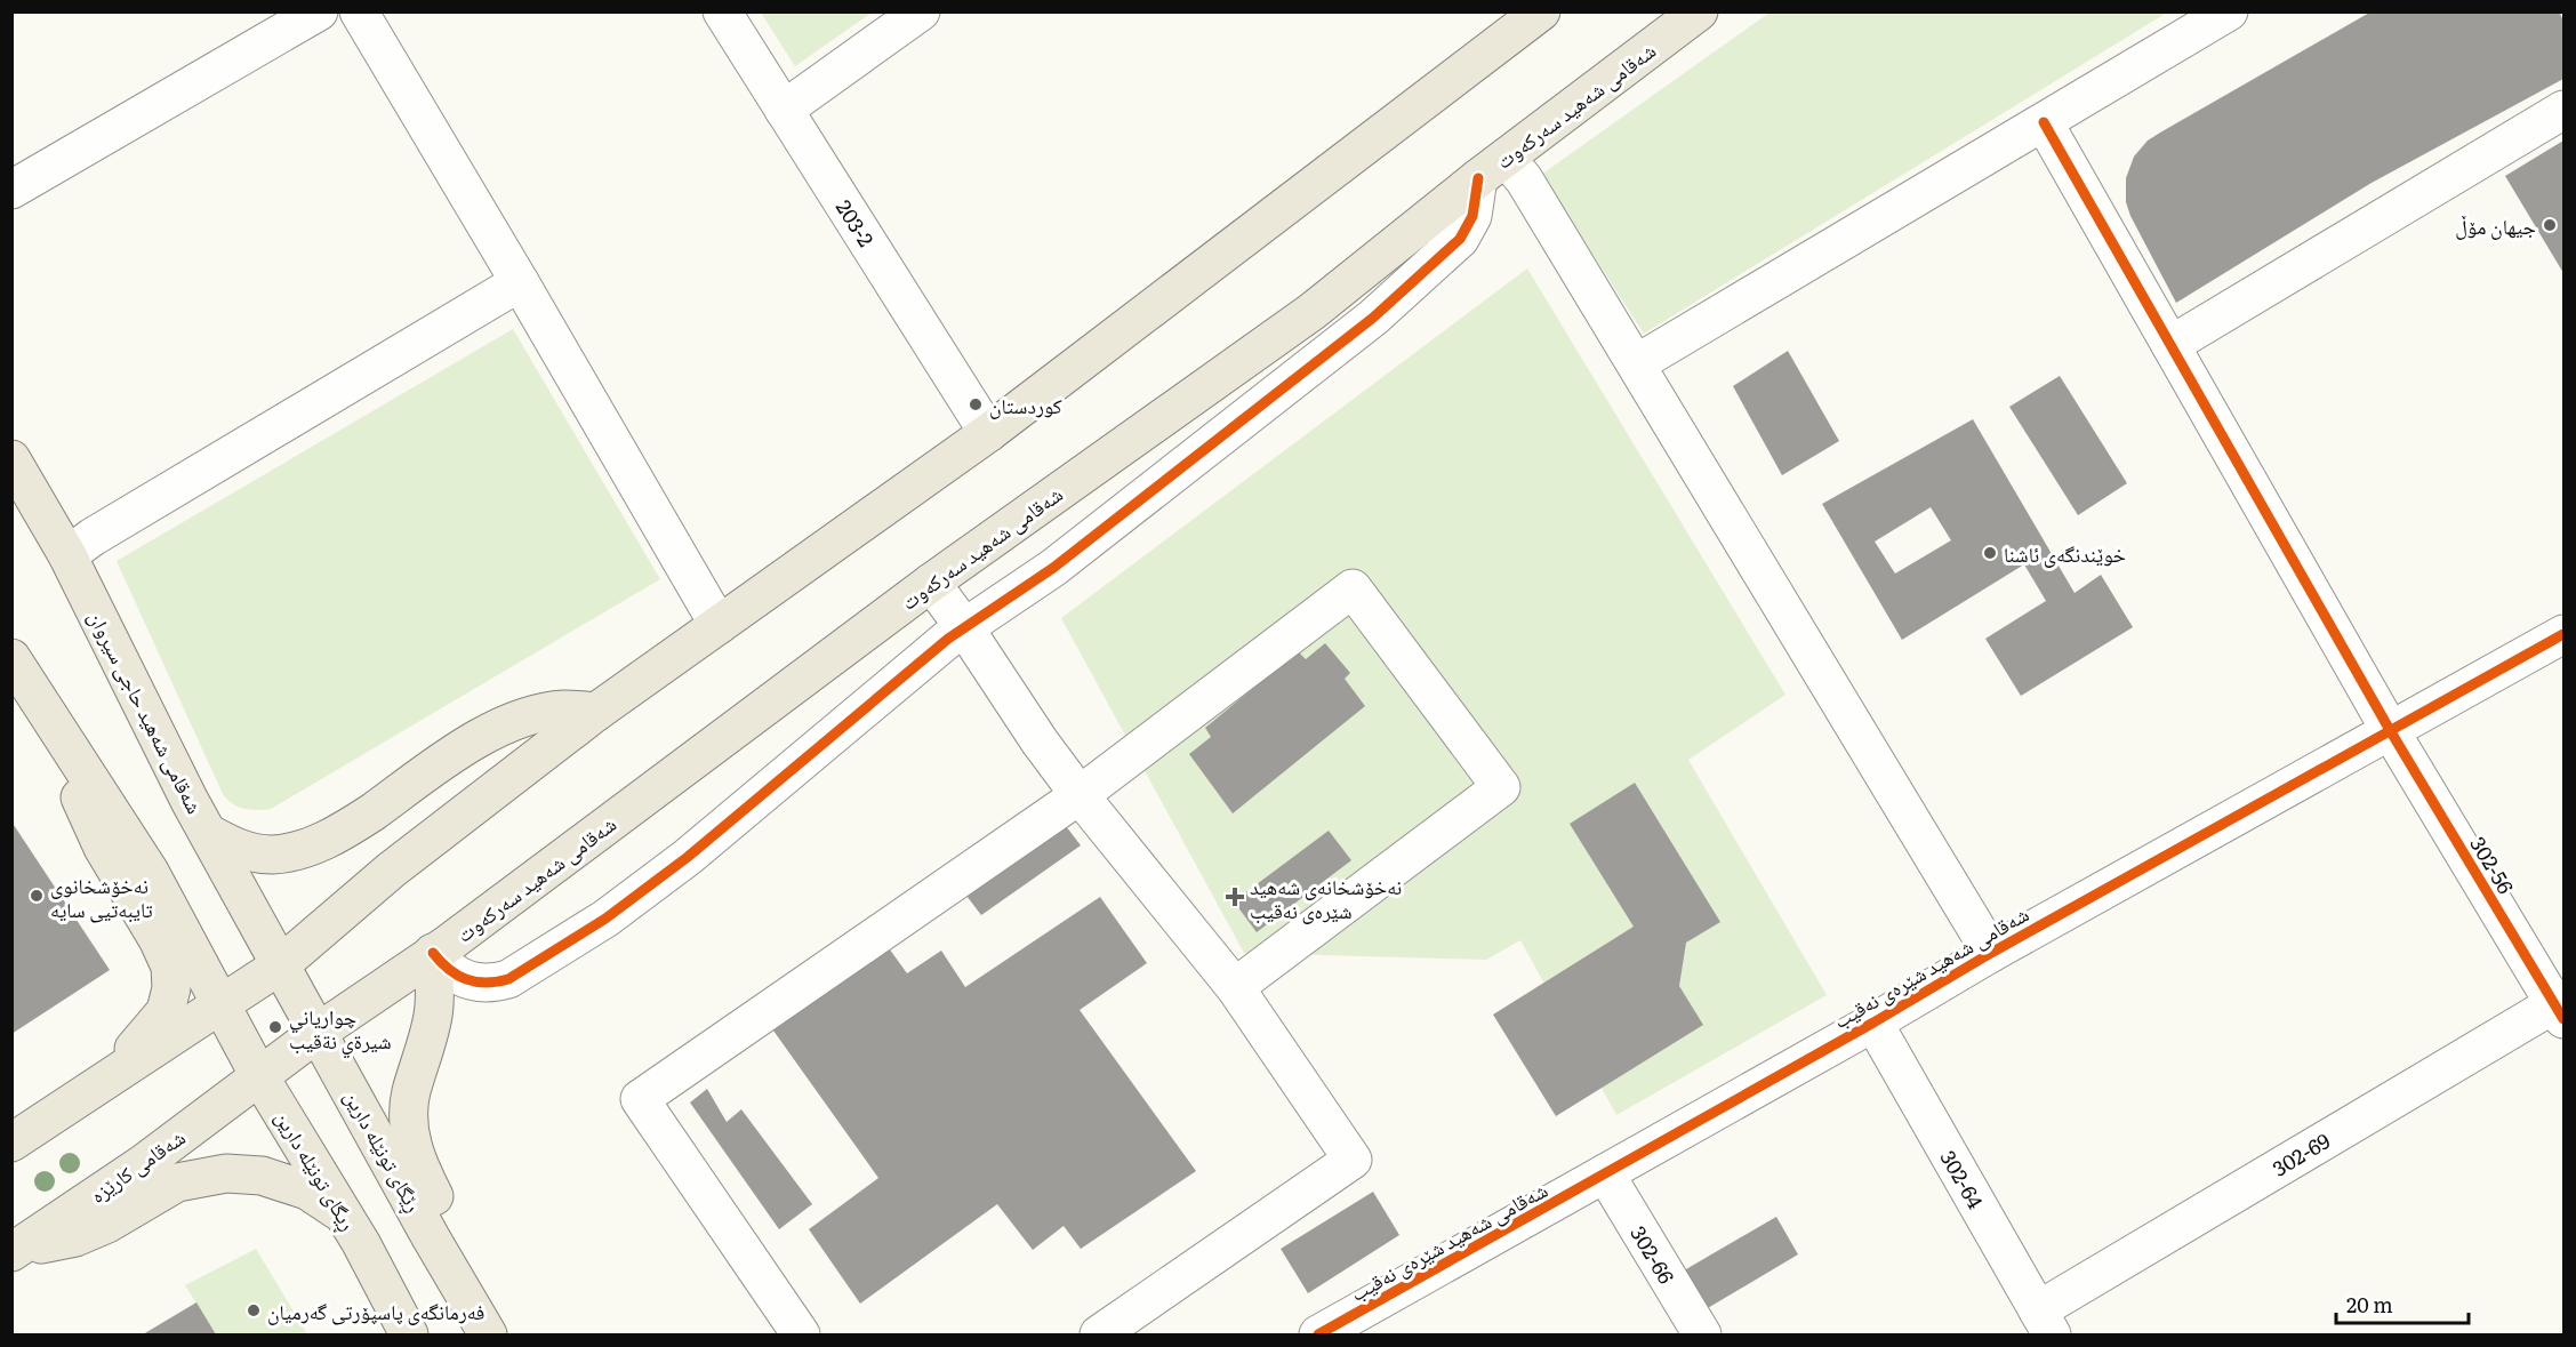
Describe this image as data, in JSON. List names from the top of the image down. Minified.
{"streets":{"main road":["شەقامی شەهید سەرکەوت","شەقامی شەهید حاجی سیروان","ڕێگای تونێلە دارین","شەقامی کارێزە","ڕیگای تونێلە دارین"],"street":["203-2","302-56","شەقامی شەهید شێرەی نەقیب","302-69","302-64","302-66"]},"crossings":[["شەقامی شەهید سەرکەوت","ڕێگای تونێلە دارین"],["شەقامی شەهید سەرکەوت","شەقامی کارێزە"],["شەقامی شەهید سەرکەوت","ڕیگای تونێلە دارین"],["شەقامی شەهید حاجی سیروان","ڕێگای تونێلە دارین"],["302-56","شەقامی شەهید شێرەی نەقیب"],["302-56","302-69"],["شەقامی شەهید شێرەی نەقیب","302-64"],["شەقامی شەهید شێرەی نەقیب","302-66"],["302-69","302-64"],["شەقامی کارێزە","ڕیگای تونێلە دارین"]],"places":{"other":["جیهان مۆڵ","كوردستان","خوێندنگەی ئاشنا","نەخۆشخانوی تایبەتیی سایە","چوارياني شيرةي نةقيب","فەرمانگەی پاسپۆرتی گەرمیان"],"health":["نەخۆشخانەی شەهید شێرەی نەقیب"]},"scale_bar":"20 m"}
